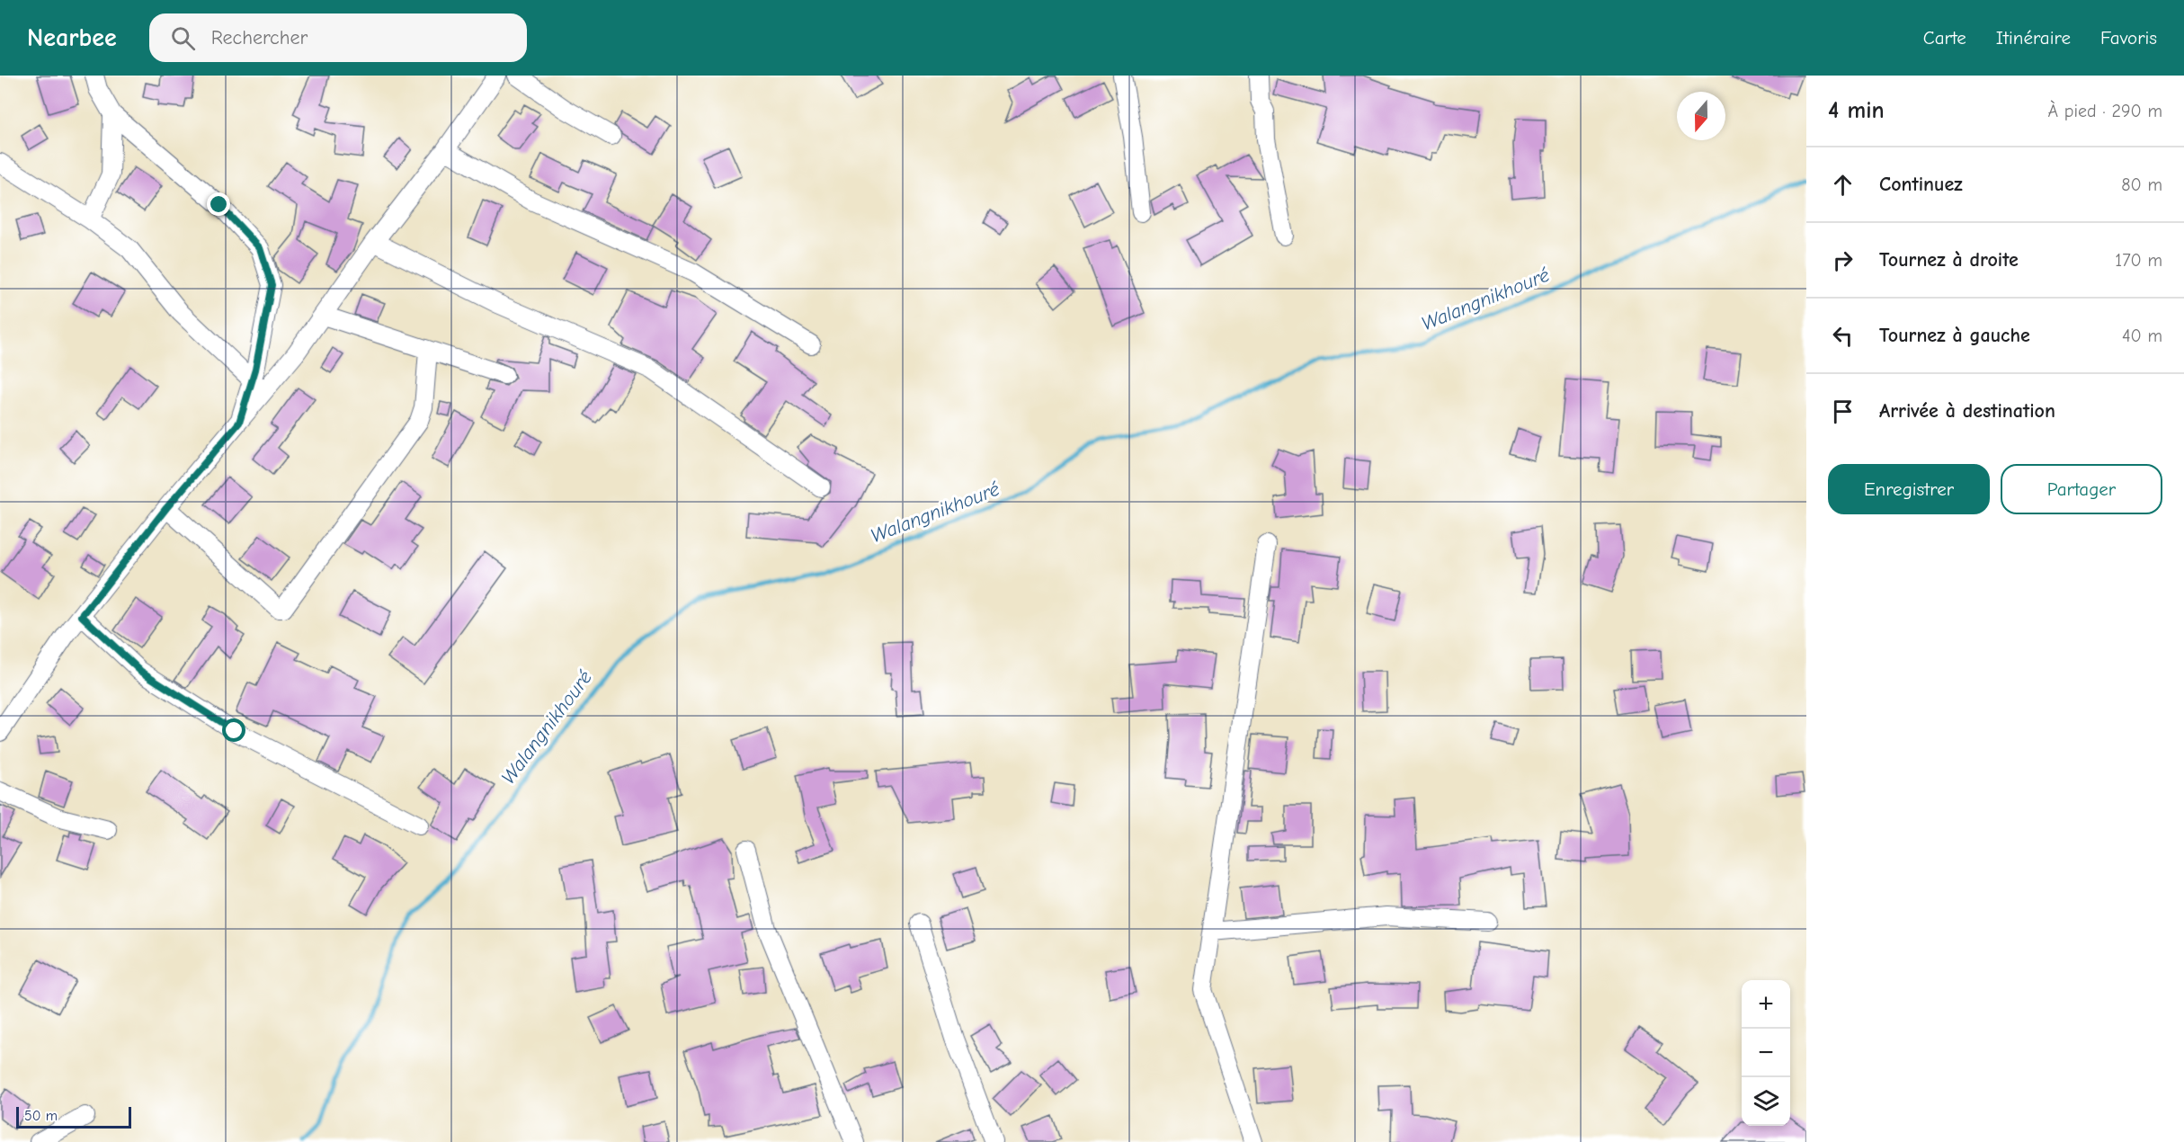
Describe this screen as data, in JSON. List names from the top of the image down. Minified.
{"water":["Walangnikhouré"],"scale_bar":"50 m","north":"bottom","page":{"header":"Nearbee","search":"Rechercher","nav":["Carte","Itinéraire","Favoris"],"heading":["4 min","À pied · 290 m"],"list":[["Continuez","80 m"],["Tournez à droite","170 m"],["Tournez à gauche","40 m"],"Arrivée à destination"],"buttons":["Enregistrer","Partager"],"map_buttons":["+","−"],"scale":"50 m"}}
